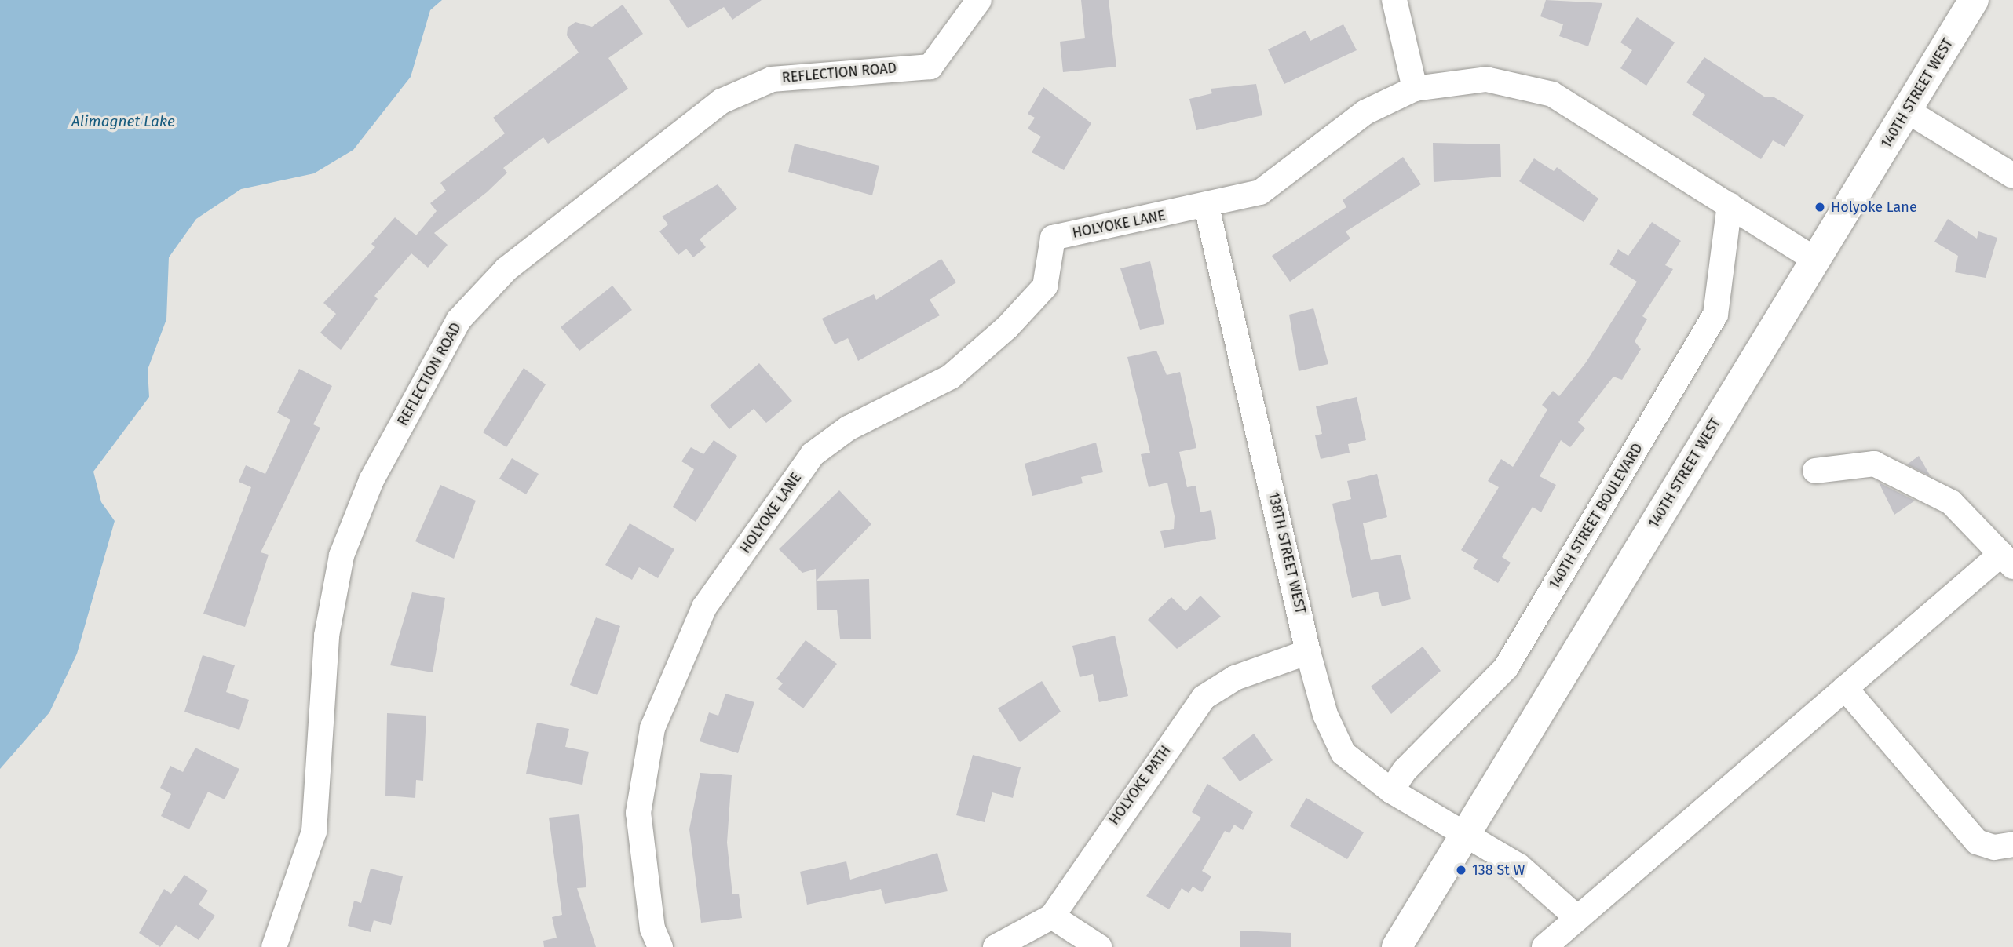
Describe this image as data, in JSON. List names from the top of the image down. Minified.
{"streets":{"street":["REFLECTION ROAD","140TH STREET WEST","HOLYOKE LANE","140TH STREET BOULEVARD","138TH STREET WEST","HOLYOKE PATH"]},"crossings":[["140TH STREET WEST","HOLYOKE LANE"],["140TH STREET WEST","138TH STREET WEST"],["HOLYOKE LANE","140TH STREET BOULEVARD"],["HOLYOKE LANE","138TH STREET WEST"],["140TH STREET BOULEVARD","138TH STREET WEST"],["138TH STREET WEST","HOLYOKE PATH"]],"water":["Alimagnet Lake"],"places":["Holyoke Lane","138 St W"]}
